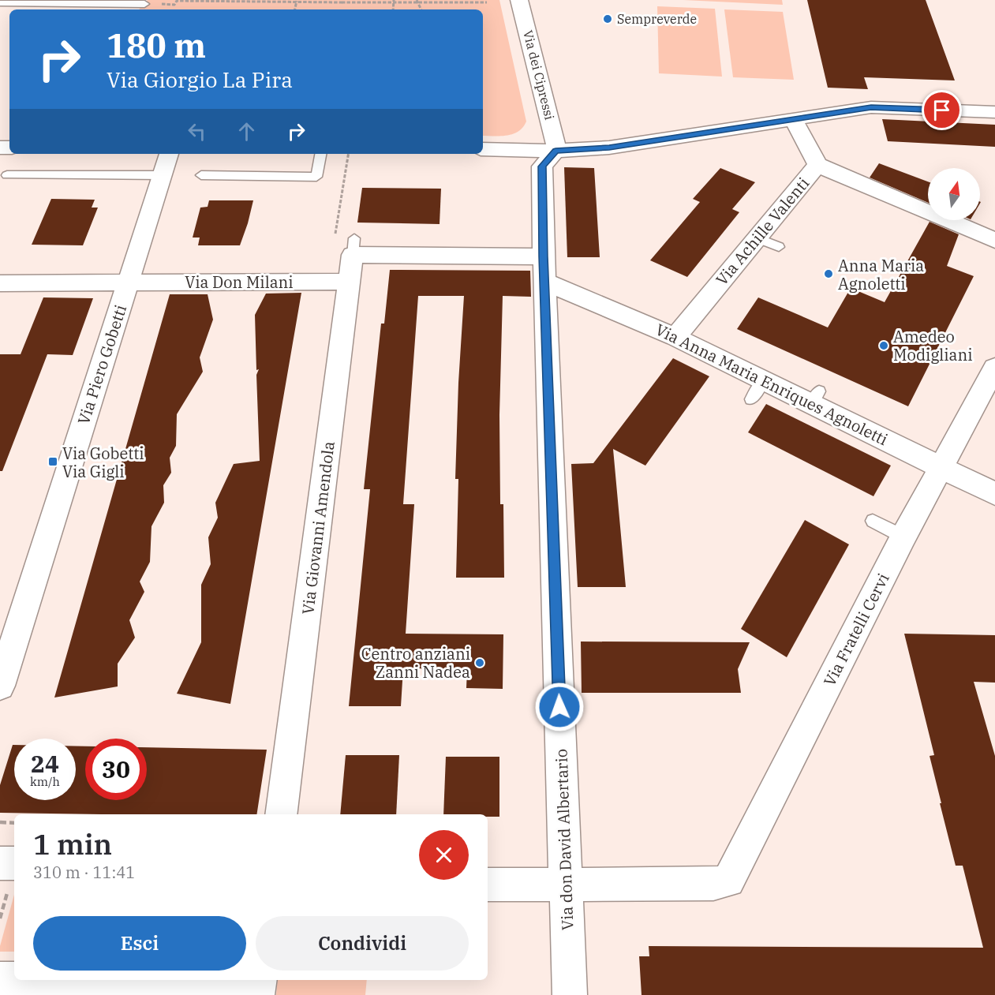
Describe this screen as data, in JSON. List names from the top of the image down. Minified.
{"streets":{"street":["Via dei Cipressi","Via Achille Valenti","Via Don Milani","Via Piero Gobetti","Via Anna Maria Enriques Agnoletti","Via Giovanni Amendola","Via Fratelli Cervi","Via don David Albertario"]},"crossings":[["Via dei Cipressi","Via don David Albertario"],["Via Achille Valenti","Via Anna Maria Enriques Agnoletti"],["Via Don Milani","Via Piero Gobetti"],["Via Don Milani","Via Giovanni Amendola"],["Via Anna Maria Enriques Agnoletti","Via Fratelli Cervi"],["Via Anna Maria Enriques Agnoletti","Via don David Albertario"],["Via Fratelli Cervi","Via don David Albertario"]],"places":{"other":["Sempreverde","Anna Maria Agnoletti","Amedeo Modigliani","Centro anziani Zanni Nadea"],"transit":["Via Gobetti Via Gigli"]},"north":"top","page":{"turn":["180 m","Via Giorgio La Pira"],"speed":"24 km/h","limit":"30","heading":["1 min","310 m · 11:41"],"buttons":["Esci","Condividi"]}}
